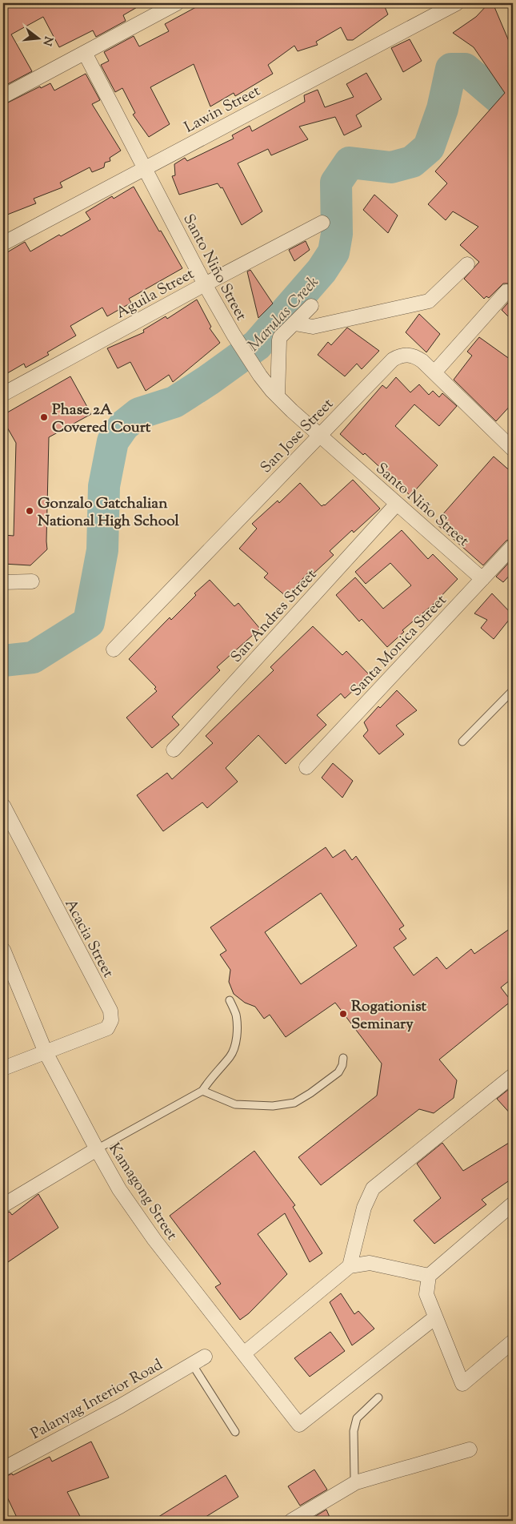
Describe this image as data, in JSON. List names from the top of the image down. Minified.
{"streets":{"street":["Lawin Street","Santo Niño Street","Aguila Street","San Jose Street","San Andres Street","Santa Monica Street","Acacia Street","Kamagong Street","Palanyag Interior Road"]},"crossings":[["Lawin Street","Santo Niño Street"],["Santo Niño Street","Aguila Street"],["Santo Niño Street","San Jose Street"],["Santo Niño Street","San Andres Street"],["Santo Niño Street","Santa Monica Street"],["Acacia Street","Kamagong Street"]],"water":["Marulas Creek"],"places":["Phase 2A Covered Court","Gonzalo Gatchalian National High School","Rogationist Seminary"],"north":"right"}
